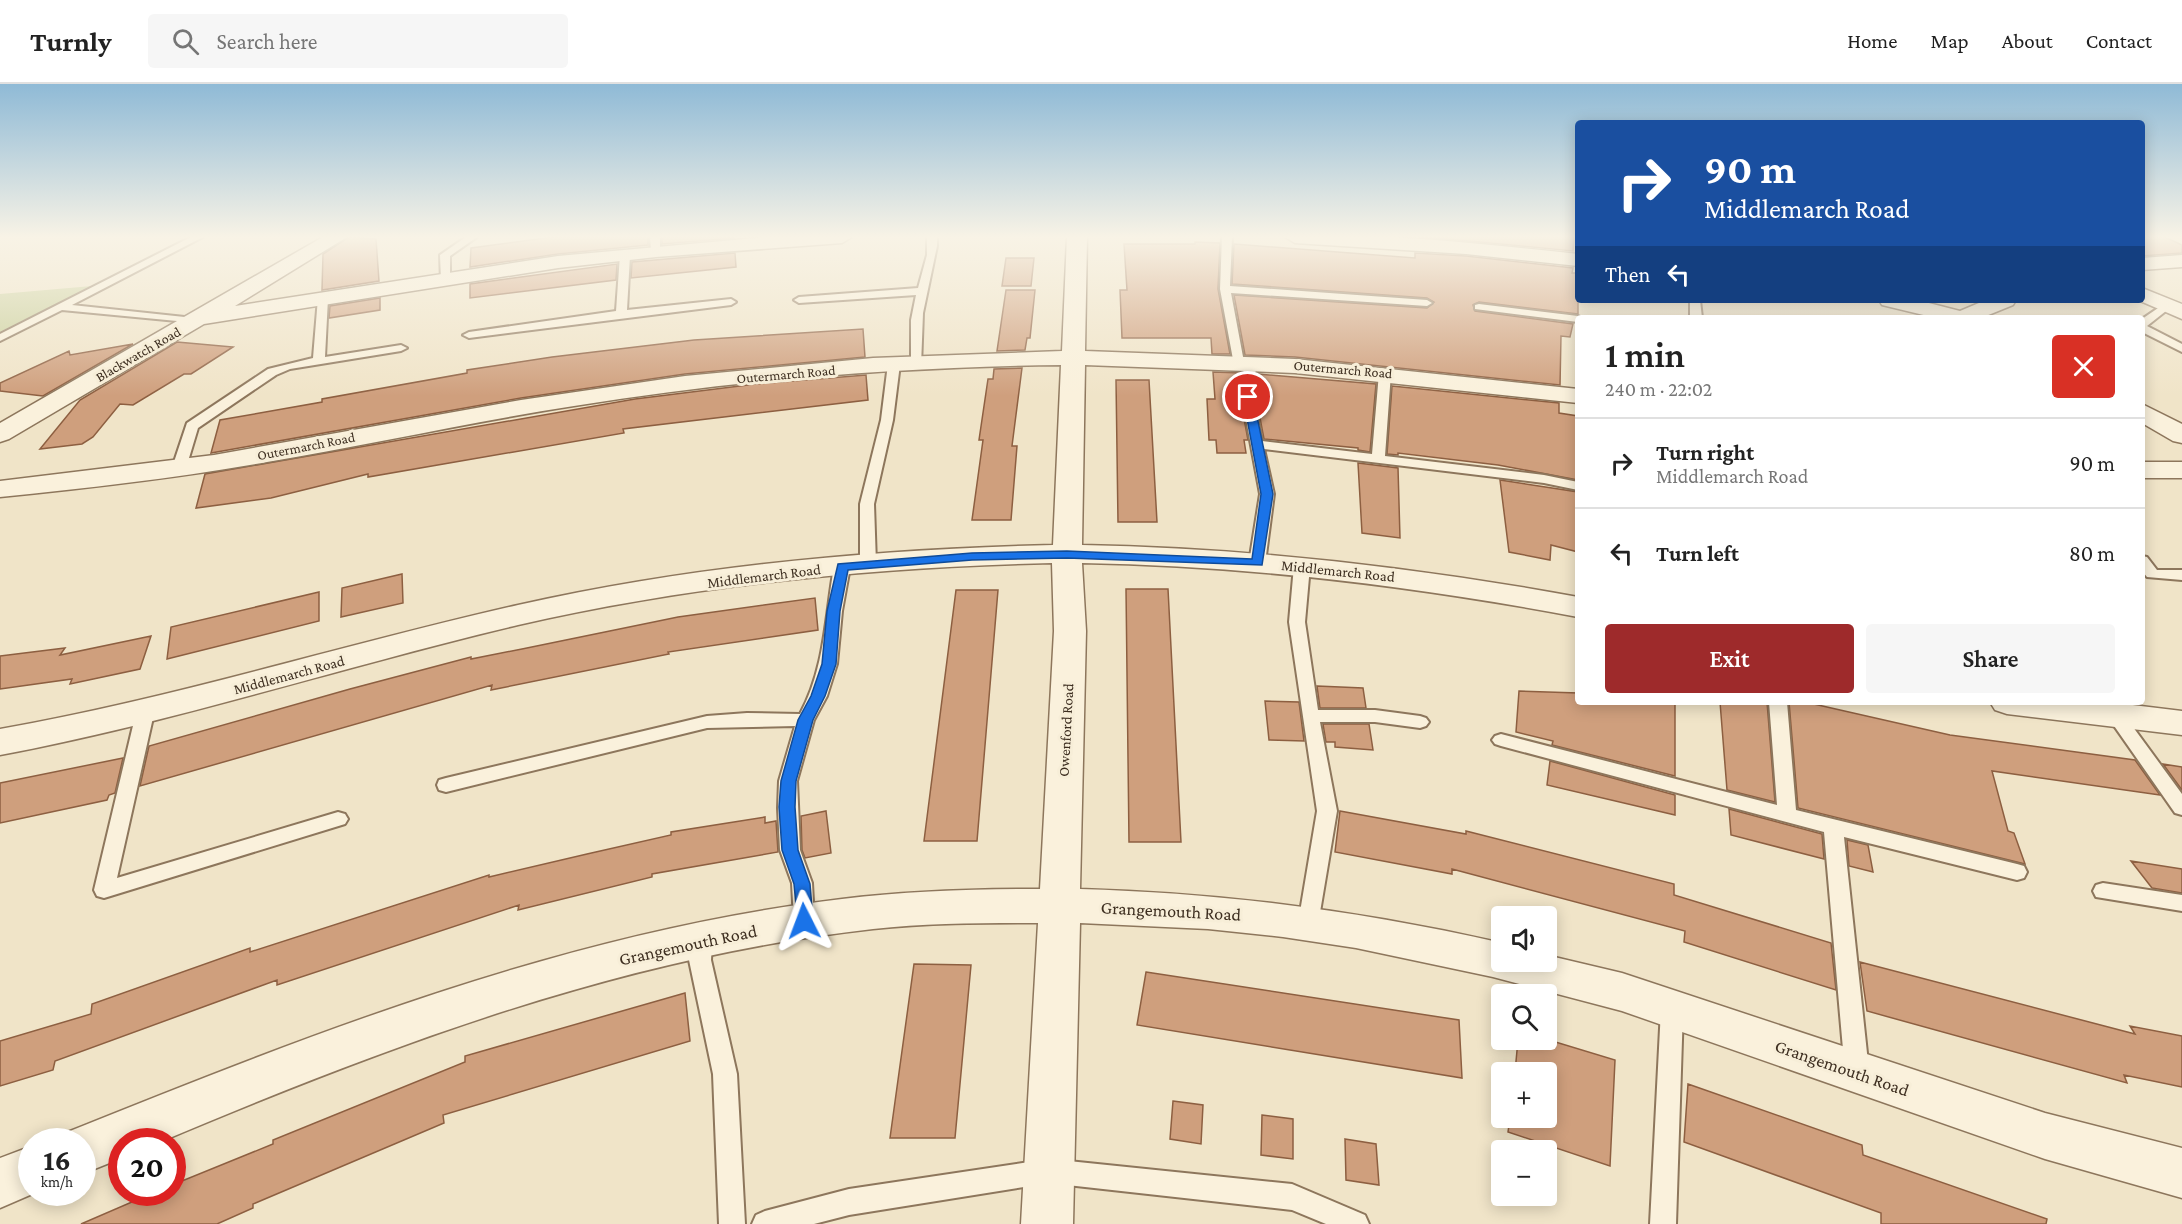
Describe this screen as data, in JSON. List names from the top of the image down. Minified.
{"streets":{"street":["Blackwatch Road","Outermarch Road","Middlemarch Road","Owenford Road","Grangemouth Road"]},"crossings":[["Outermarch Road","Owenford Road"],["Middlemarch Road","Owenford Road"],["Owenford Road","Grangemouth Road"]],"page":{"header":"Turnly","search":"Search here","nav":["Home","Map","About","Contact"],"turn":["90 m","Middlemarch Road"],"then":"Then","heading":["1 min","240 m · 22:02"],"list":[{"name":"Turn right","note":"Middlemarch Road","value":"90 m"},{"name":"Turn left","value":"80 m"}],"buttons":["Exit","Share"],"map_buttons":["+","−"],"speed":"16 km/h","limit":"20"}}
